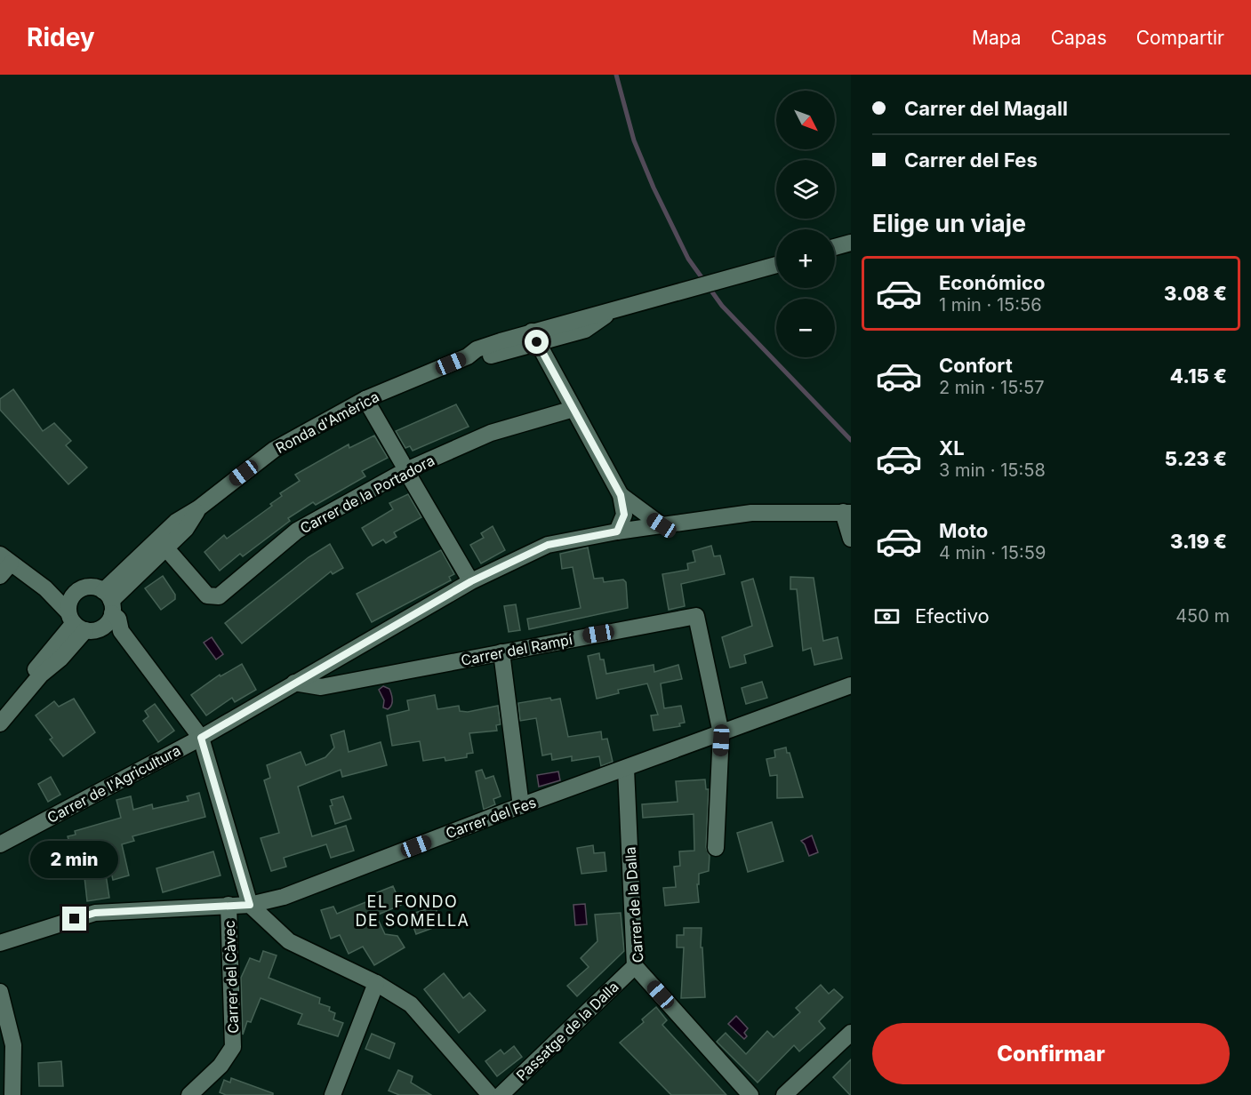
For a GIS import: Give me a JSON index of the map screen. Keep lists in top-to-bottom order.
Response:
{
  "streets": {
    "street": [
      "Ronda d'Amèrica",
      "Carrer de la Portadora",
      "Carrer del Rampí",
      "Carrer de l'Agricultura",
      "Carrer del Fes",
      "Carrer de la Dalla",
      "Carrer del Càvec",
      "Passatge de la Dalla"
    ]
  },
  "crossings": [
    ["Ronda d'Amèrica", "Carrer de la Portadora"],
    ["Carrer del Rampí", "Carrer de l'Agricultura"],
    ["Carrer del Rampí", "Carrer del Fes"],
    ["Carrer del Fes", "Carrer de la Dalla"],
    ["Carrer del Fes", "Carrer del Càvec"],
    ["Carrer de la Dalla", "Passatge de la Dalla"]
  ],
  "districts": ["EL FONDO DE SOMELLA"],
  "north": "bottom right",
  "page": {
    "header": "Ridey",
    "nav": ["Mapa", "Capas", "Compartir"],
    "banner": ["Carrer del Magall", "Carrer del Fes"],
    "map_buttons": ["+", "−"],
    "heading": "Elige un viaje",
    "list": [
      {
        "name": "Económico",
        "note": "1 min · 15:56",
        "value": "3.08 €"
      },
      {
        "name": "Confort",
        "note": "2 min · 15:57",
        "value": "4.15 €"
      },
      {
        "name": "XL",
        "note": "3 min · 15:58",
        "value": "5.23 €"
      },
      {
        "name": "Moto",
        "note": "4 min · 15:59",
        "value": "3.19 €"
      }
    ],
    "pay": ["Efectivo", "450 m"],
    "bubble": "2 min",
    "buttons": "Confirmar"
  }
}
